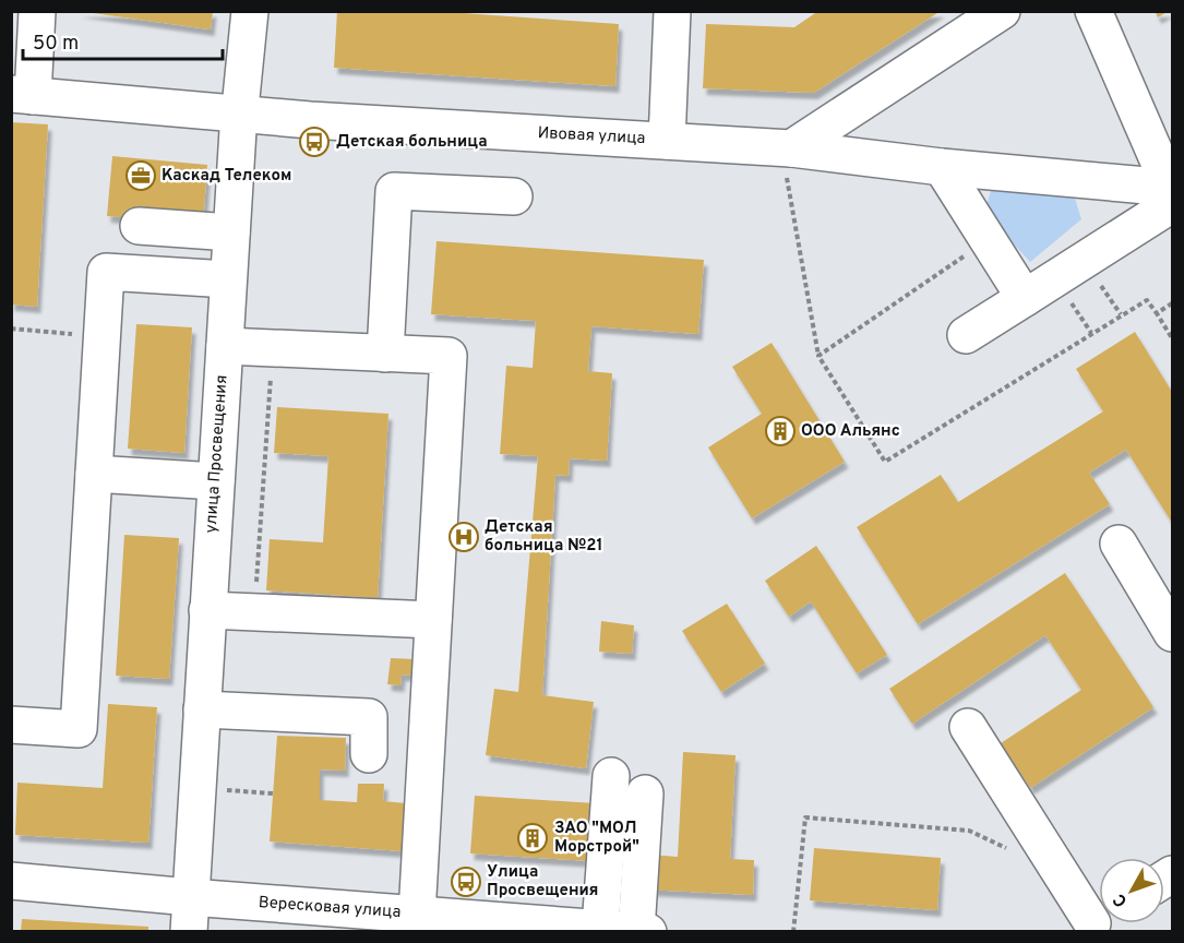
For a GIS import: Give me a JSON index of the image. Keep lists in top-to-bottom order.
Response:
{
  "streets": {
    "street": ["Ивовая улица", "улица Просвещения", "Вересковая улица"]
  },
  "crossings": [
    ["Ивовая улица", "улица Просвещения"],
    ["улица Просвещения", "Вересковая улица"]
  ],
  "places": {
    "bus stop": ["Детская больница", "Улица Просвещения"],
    "office": ["Каскад Телеком"],
    "building": ["ООО Альянс", "ЗАО \"МОЛ Морстрой\""],
    "hospital": ["Детская больница №21"]
  },
  "scale_bar": "50 m",
  "north": "bottom left"
}
